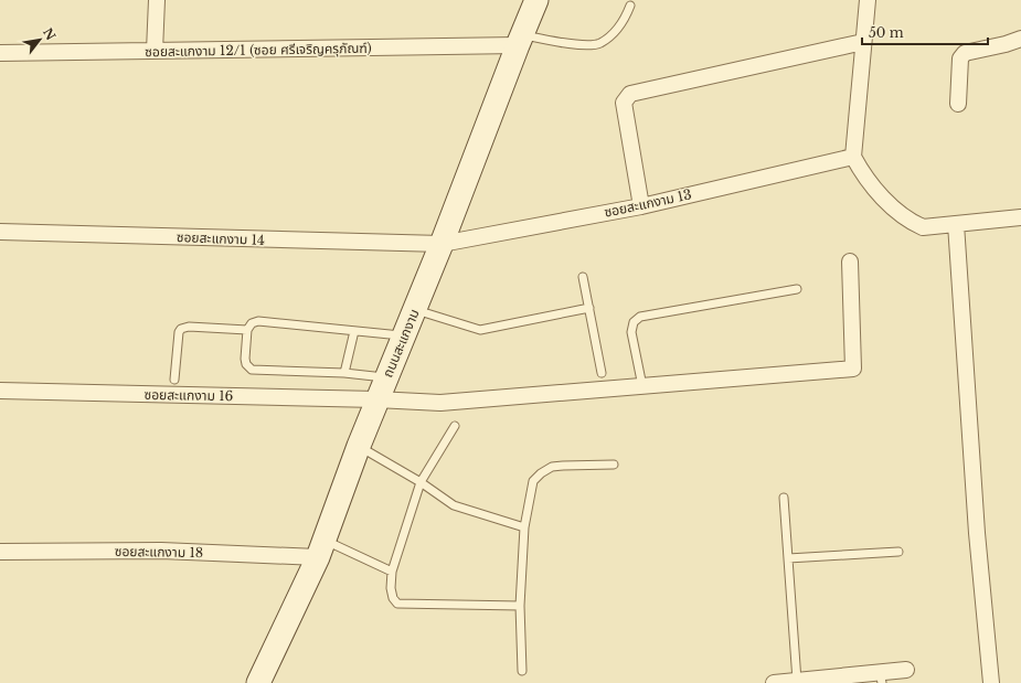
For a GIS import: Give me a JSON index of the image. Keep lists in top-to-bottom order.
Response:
{
  "streets": {
    "street": [
      "ซอยสะแกงาม 12/1 (ซอย ศรีเจริญครุภัณฑ์)",
      "ซอยสะแกงาม 13",
      "ซอยสะแกงาม 14",
      "ถนนสะแกงาม",
      "ซอยสะแกงาม 16",
      "ซอยสะแกงาม 18"
    ]
  },
  "crossings": [
    ["ซอยสะแกงาม 12/1 (ซอย ศรีเจริญครุภัณฑ์)", "ถนนสะแกงาม"],
    ["ซอยสะแกงาม 13", "ซอยสะแกงาม 14"],
    ["ซอยสะแกงาม 13", "ถนนสะแกงาม"],
    ["ซอยสะแกงาม 14", "ถนนสะแกงาม"],
    ["ถนนสะแกงาม", "ซอยสะแกงาม 16"],
    ["ถนนสะแกงาม", "ซอยสะแกงาม 18"]
  ],
  "scale_bar": "50 m",
  "north": "top right"
}
